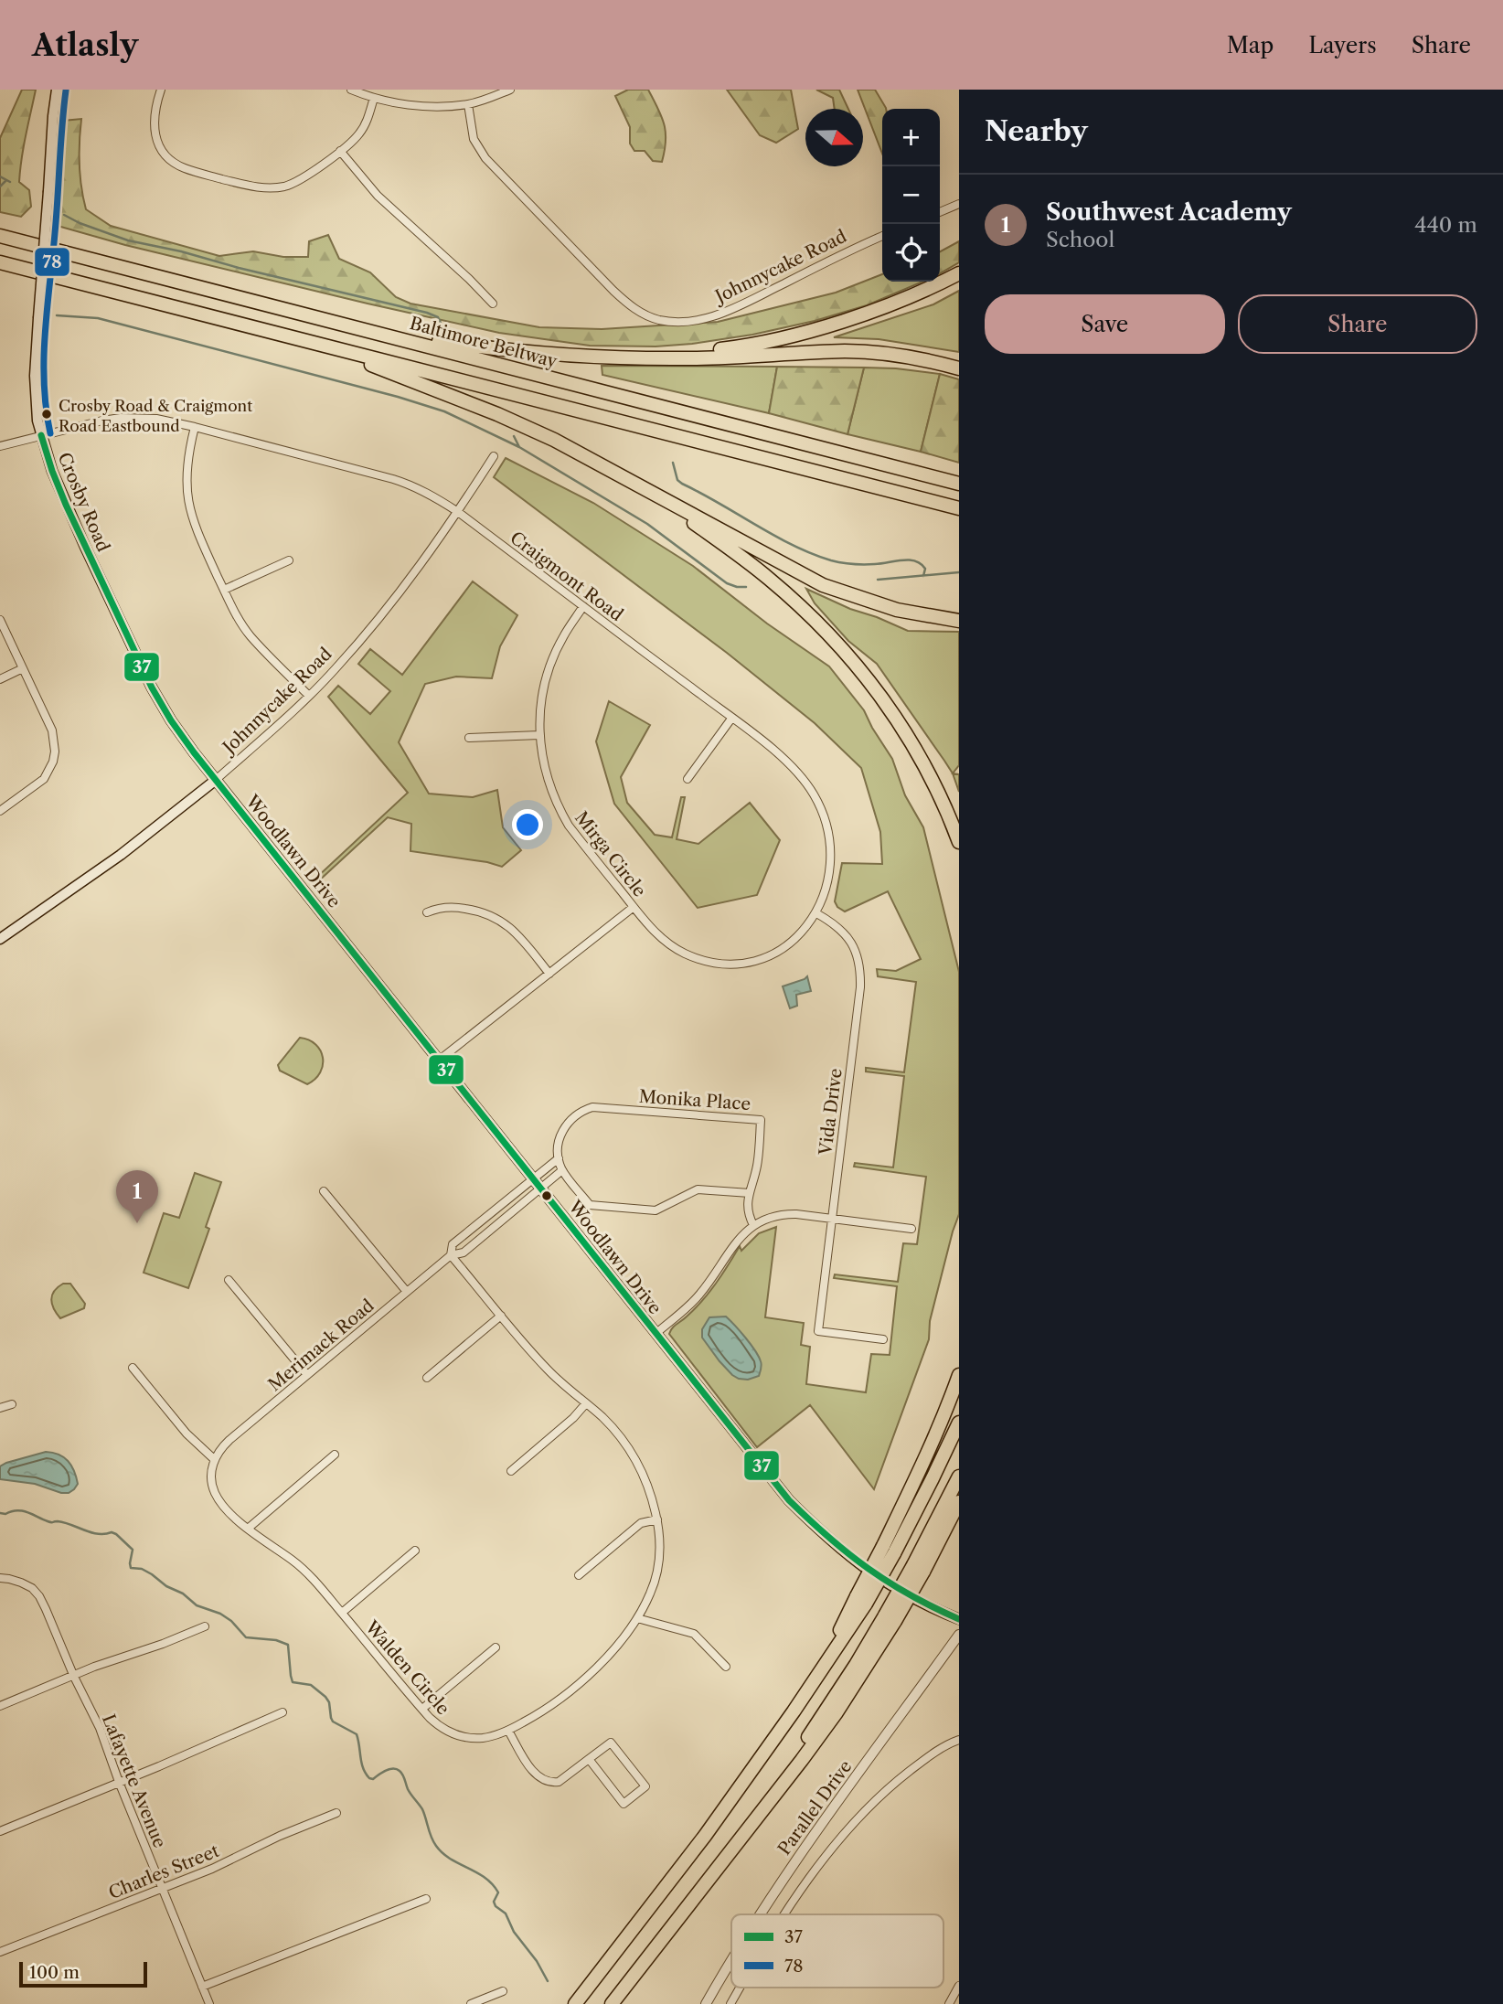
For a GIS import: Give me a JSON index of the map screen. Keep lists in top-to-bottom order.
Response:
{
  "streets": {
    "highway": ["Baltimore Beltway"],
    "main road": ["Johnnycake Road", "Crosby Road", "Woodlawn Drive"],
    "street": [
      "Craigmont Road",
      "Mirga Circle",
      "Monika Place",
      "Vida Drive",
      "Merimack Road",
      "Walden Circle",
      "Lafayette Avenue",
      "Parallel Drive",
      "Charles Street"
    ]
  },
  "crossings": [
    ["Johnnycake Road", "Crosby Road"],
    ["Johnnycake Road", "Craigmont Road"],
    ["Johnnycake Road", "Woodlawn Drive"],
    ["Crosby Road", "Craigmont Road"],
    ["Crosby Road", "Woodlawn Drive"],
    ["Craigmont Road", "Mirga Circle"],
    ["Craigmont Road", "Vida Drive"],
    ["Woodlawn Drive", "Merimack Road"],
    ["Monika Place", "Merimack Road"],
    ["Merimack Road", "Walden Circle"],
    ["Lafayette Avenue", "Charles Street"]
  ],
  "places": ["Crosby Road & Craigmont Road Eastbound"],
  "lines": ["transit line 78", "transit line 37"],
  "legend": ["37", "78"],
  "scale_bar": "100 m",
  "north": "right",
  "page": {
    "header": "Atlasly",
    "nav": ["Map", "Layers", "Share"],
    "heading": "Nearby",
    "map_buttons": ["+", "−"],
    "list": [
      {
        "mark": "1",
        "name": "Southwest Academy",
        "note": "School",
        "value": "440 m"
      }
    ],
    "buttons": ["Save", "Share"],
    "pins": "1",
    "scale": "100 m"
  }
}
